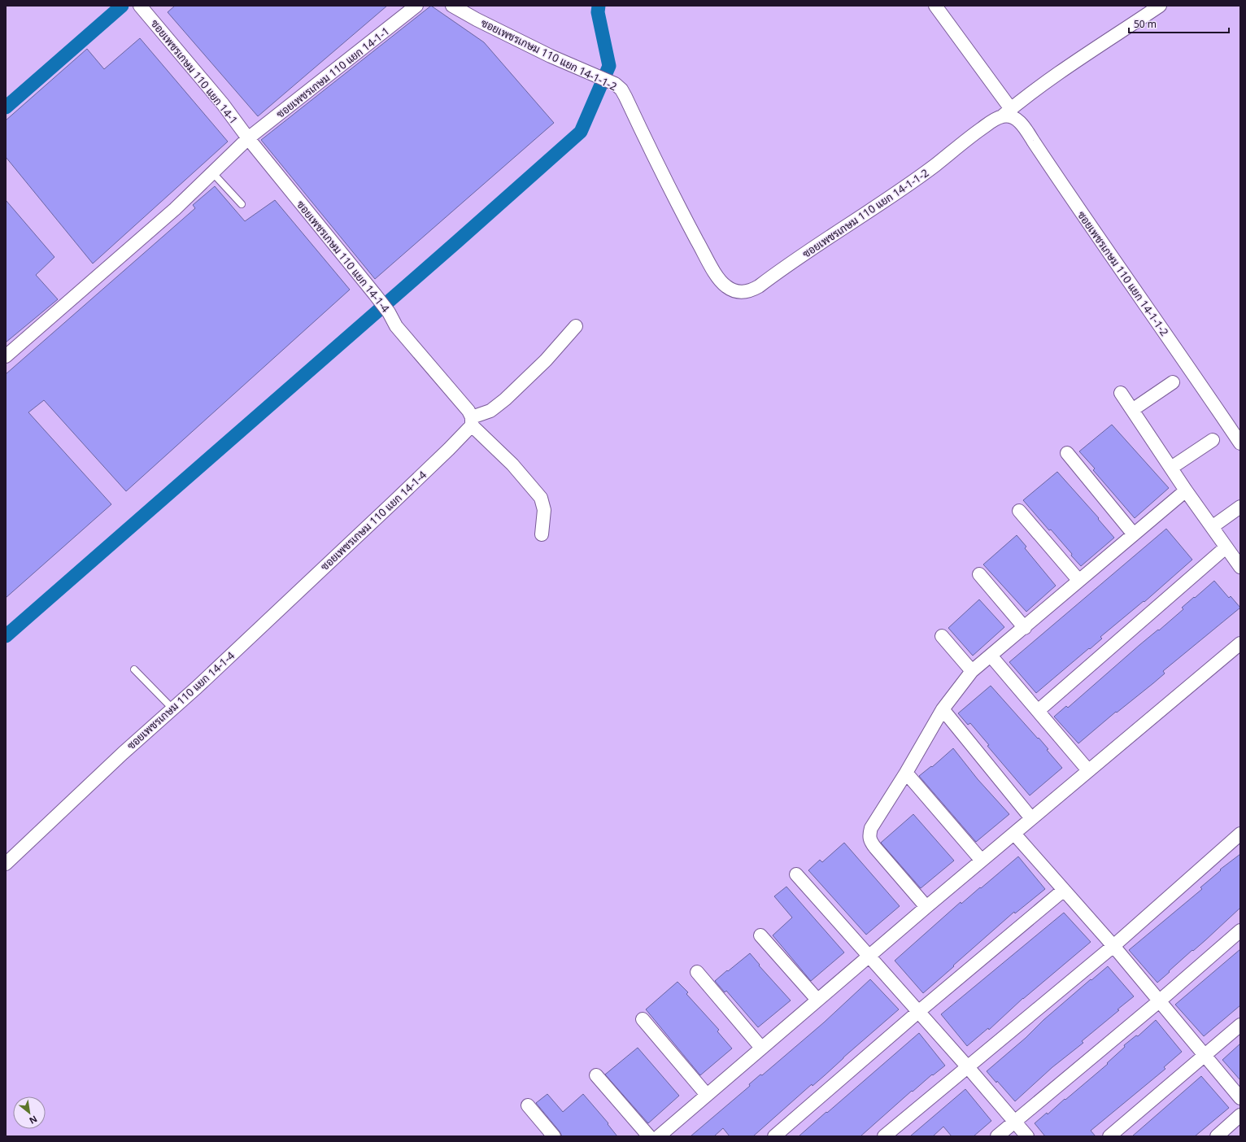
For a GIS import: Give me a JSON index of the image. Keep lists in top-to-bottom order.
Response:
{
  "streets": {
    "street": [
      "ซอยเพชรเกษม 110 แยก 14-1-1-2",
      "ซอยเพชรเกษม 110 แยก 14-1",
      "ซอยเพชรเกษม 110 แยก 14-1-1",
      "ซอยเพชรเกษม 110 แยก 14-1-4"
    ]
  },
  "crossings": [
    ["ซอยเพชรเกษม 110 แยก 14-1", "ซอยเพชรเกษม 110 แยก 14-1-1"],
    ["ซอยเพชรเกษม 110 แยก 14-1", "ซอยเพชรเกษม 110 แยก 14-1-4"],
    ["ซอยเพชรเกษม 110 แยก 14-1-1", "ซอยเพชรเกษม 110 แยก 14-1-4"]
  ],
  "scale_bar": "50 m",
  "north": "bottom right"
}
